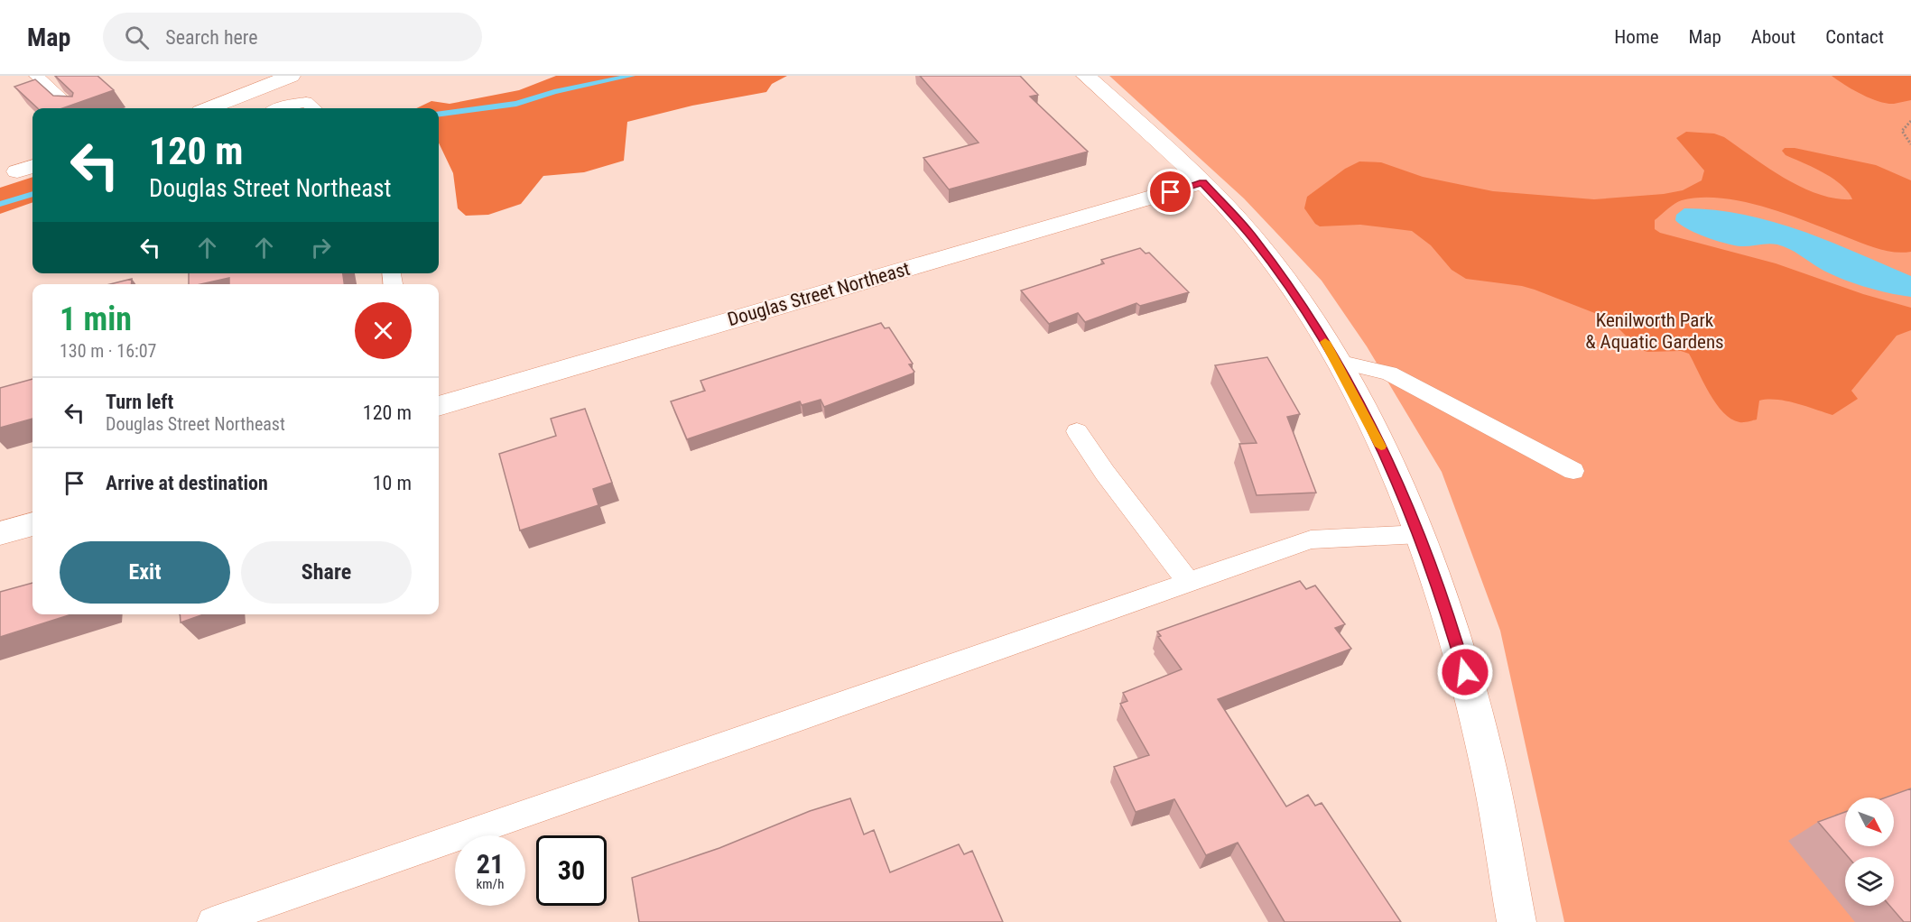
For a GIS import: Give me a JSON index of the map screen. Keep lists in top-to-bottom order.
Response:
{
  "streets": {
    "street": ["Douglas Street Northeast"]
  },
  "parks": ["Kenilworth Park & Aquatic Gardens"],
  "north": "bottom right",
  "page": {
    "header": "Map",
    "search": "Search here",
    "nav": [
      "Home",
      "Map",
      "About",
      "Contact"
    ],
    "turn": ["120 m", "Douglas Street Northeast"],
    "heading": ["1 min", "130 m · 16:07"],
    "list": [
      {
        "name": "Turn left",
        "note": "Douglas Street Northeast",
        "value": "120 m"
      },
      {
        "name": "Arrive at destination",
        "value": "10 m"
      }
    ],
    "buttons": ["Exit", "Share"],
    "speed": "21 km/h",
    "limit": "30"
  }
}
